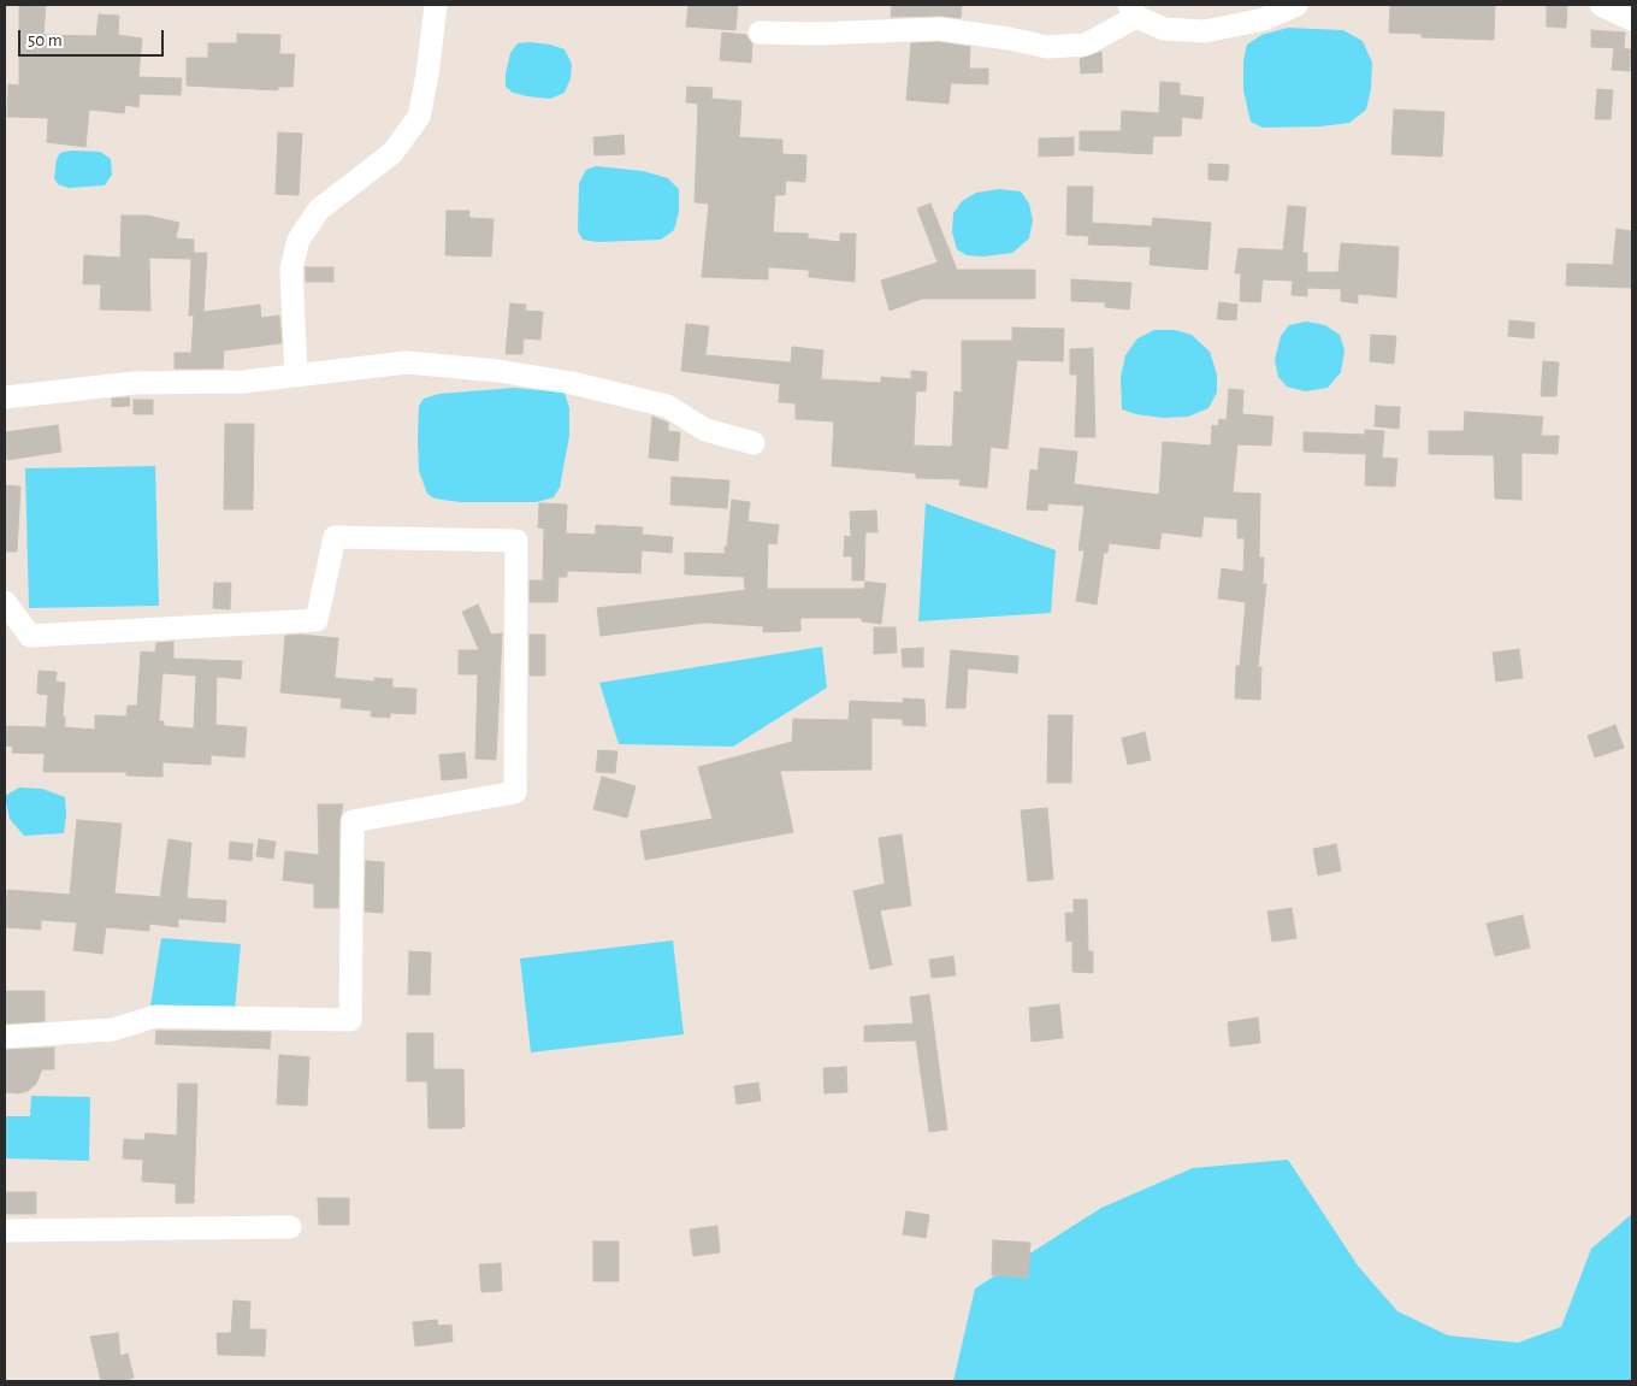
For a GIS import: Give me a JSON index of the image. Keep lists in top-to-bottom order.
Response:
{
  "scale_bar": "50 m"
}
